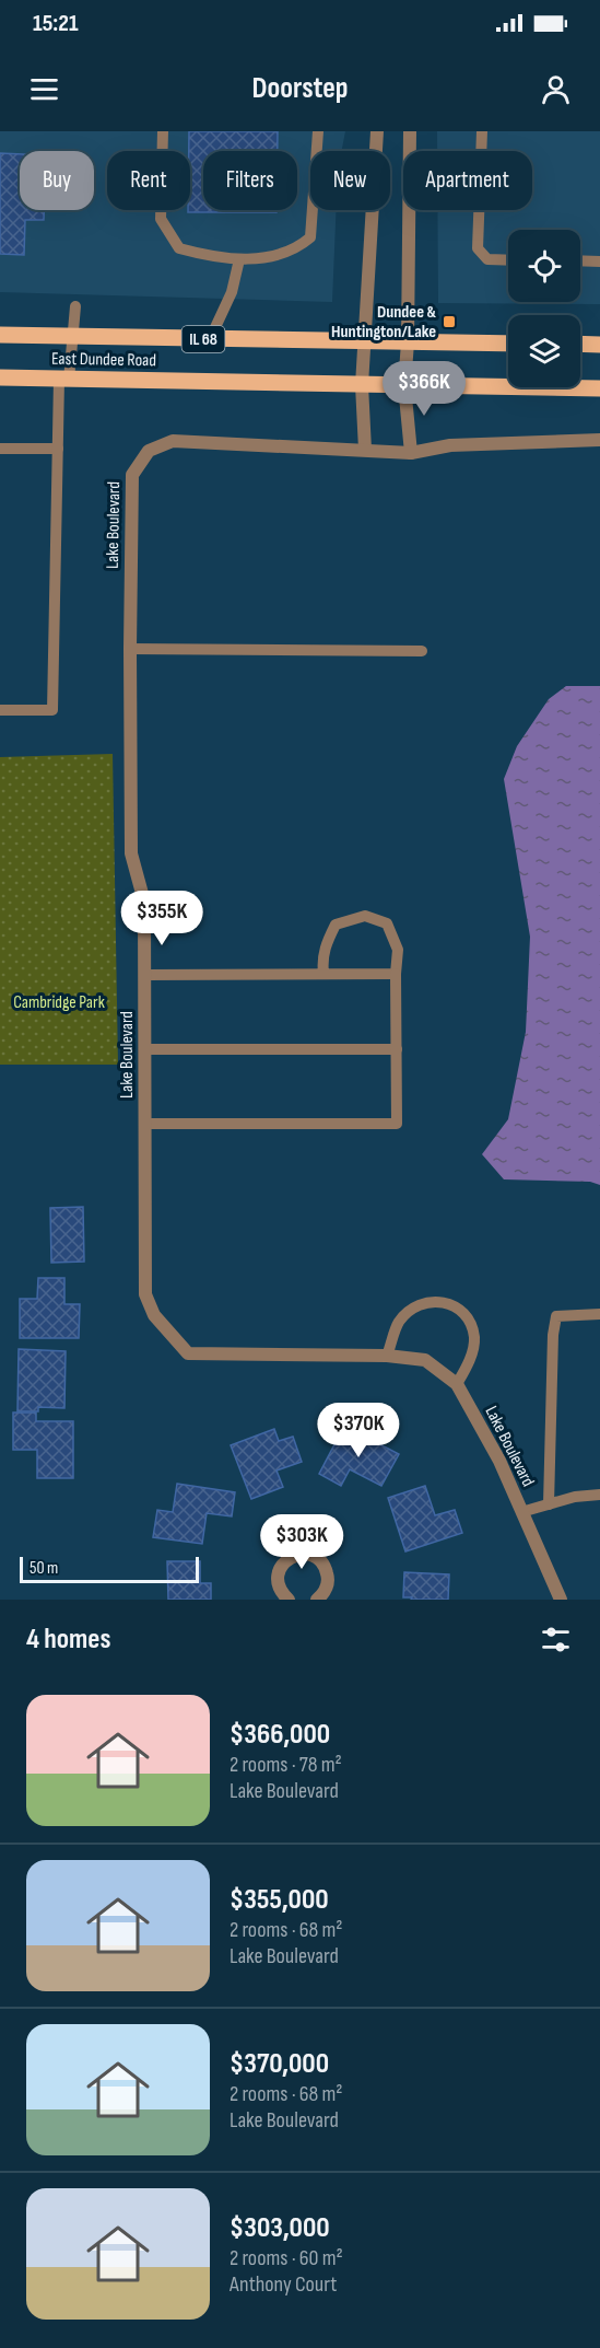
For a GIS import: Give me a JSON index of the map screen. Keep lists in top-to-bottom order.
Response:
{
  "streets": {
    "main road": ["IL 68", "East Dundee Road"],
    "street": ["Lake Boulevard"]
  },
  "parks": ["Cambridge Park"],
  "places": {
    "transit": ["Dundee & Huntington/Lake"]
  },
  "scale_bar": "50 m",
  "page": {
    "status": "15:21",
    "header": "Doorstep",
    "chip": [
      "Buy",
      "Rent",
      "Filters",
      "New",
      "Apartment"
    ],
    "price": [
      "$366K",
      "$355K",
      "$370K",
      "$303K"
    ],
    "scale": "50 m",
    "heading": "4 homes",
    "list": [
      {
        "name": "$366,000",
        "note": "2 rooms · 78 m² · Lake Boulevard"
      },
      {
        "name": "$355,000",
        "note": "2 rooms · 68 m² · Lake Boulevard"
      },
      {
        "name": "$370,000",
        "note": "2 rooms · 68 m² · Lake Boulevard"
      },
      {
        "name": "$303,000",
        "note": "2 rooms · 60 m² · Anthony Court"
      }
    ]
  }
}
